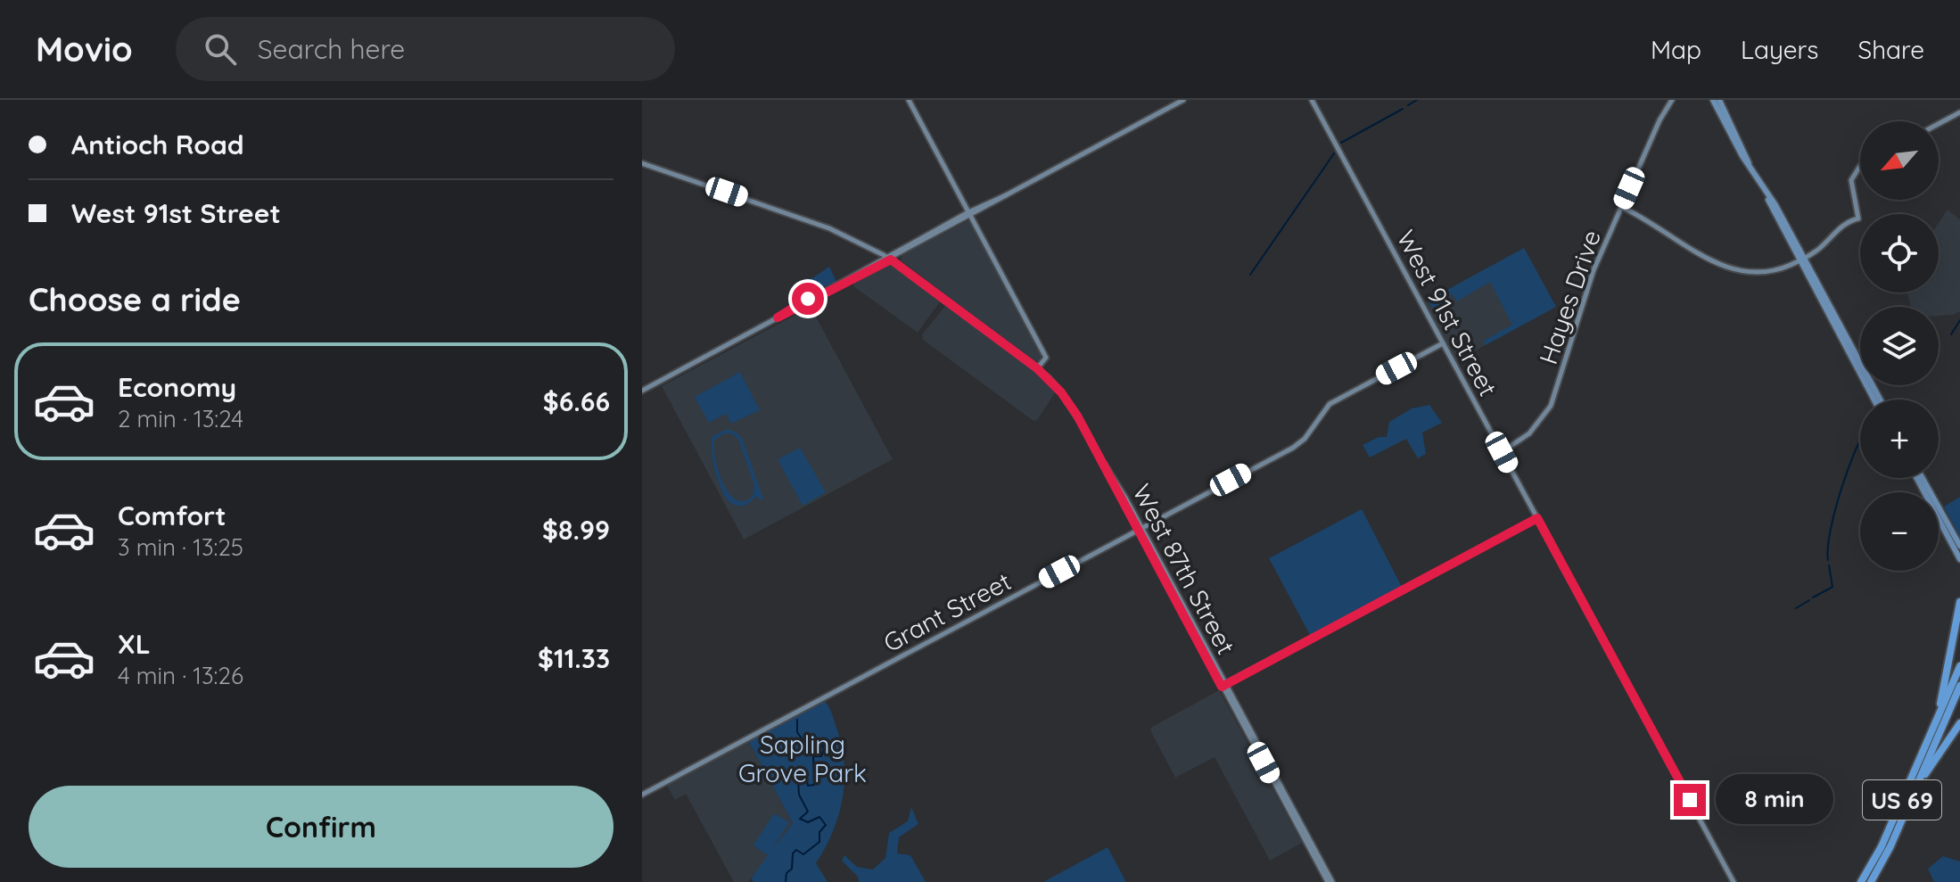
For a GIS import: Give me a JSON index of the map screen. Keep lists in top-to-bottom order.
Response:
{
  "streets": {
    "highway": ["US 69"],
    "street": [
      "Hayes Drive",
      "West 91st Street",
      "West 87th Street",
      "Grant Street"
    ]
  },
  "crossings": [
    ["Hayes Drive", "West 91st Street"],
    ["West 91st Street", "Grant Street"],
    ["West 87th Street", "Grant Street"]
  ],
  "parks": ["Sapling Grove Park"],
  "north": "bottom left",
  "page": {
    "header": "Movio",
    "search": "Search here",
    "nav": ["Map", "Layers", "Share"],
    "banner": ["Antioch Road", "West 91st Street"],
    "map_buttons": ["+", "−"],
    "heading": "Choose a ride",
    "list": [
      {
        "name": "Economy",
        "note": "2 min · 13:24",
        "value": "$6.66"
      },
      {
        "name": "Comfort",
        "note": "3 min · 13:25",
        "value": "$8.99"
      },
      {
        "name": "XL",
        "note": "4 min · 13:26",
        "value": "$11.33"
      }
    ],
    "buttons": "Confirm",
    "bubble": "8 min"
  }
}
